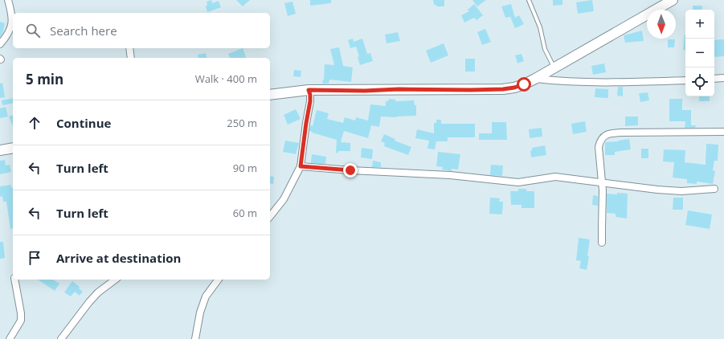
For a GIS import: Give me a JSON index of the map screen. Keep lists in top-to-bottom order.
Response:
{
  "north": "bottom",
  "page": {
    "map_buttons": ["+", "−"],
    "search": "Search here",
    "heading": ["5 min", "Walk · 400 m"],
    "list": [
      ["Continue", "250 m"],
      ["Turn left", "90 m"],
      ["Turn left", "60 m"],
      "Arrive at destination"
    ]
  }
}
